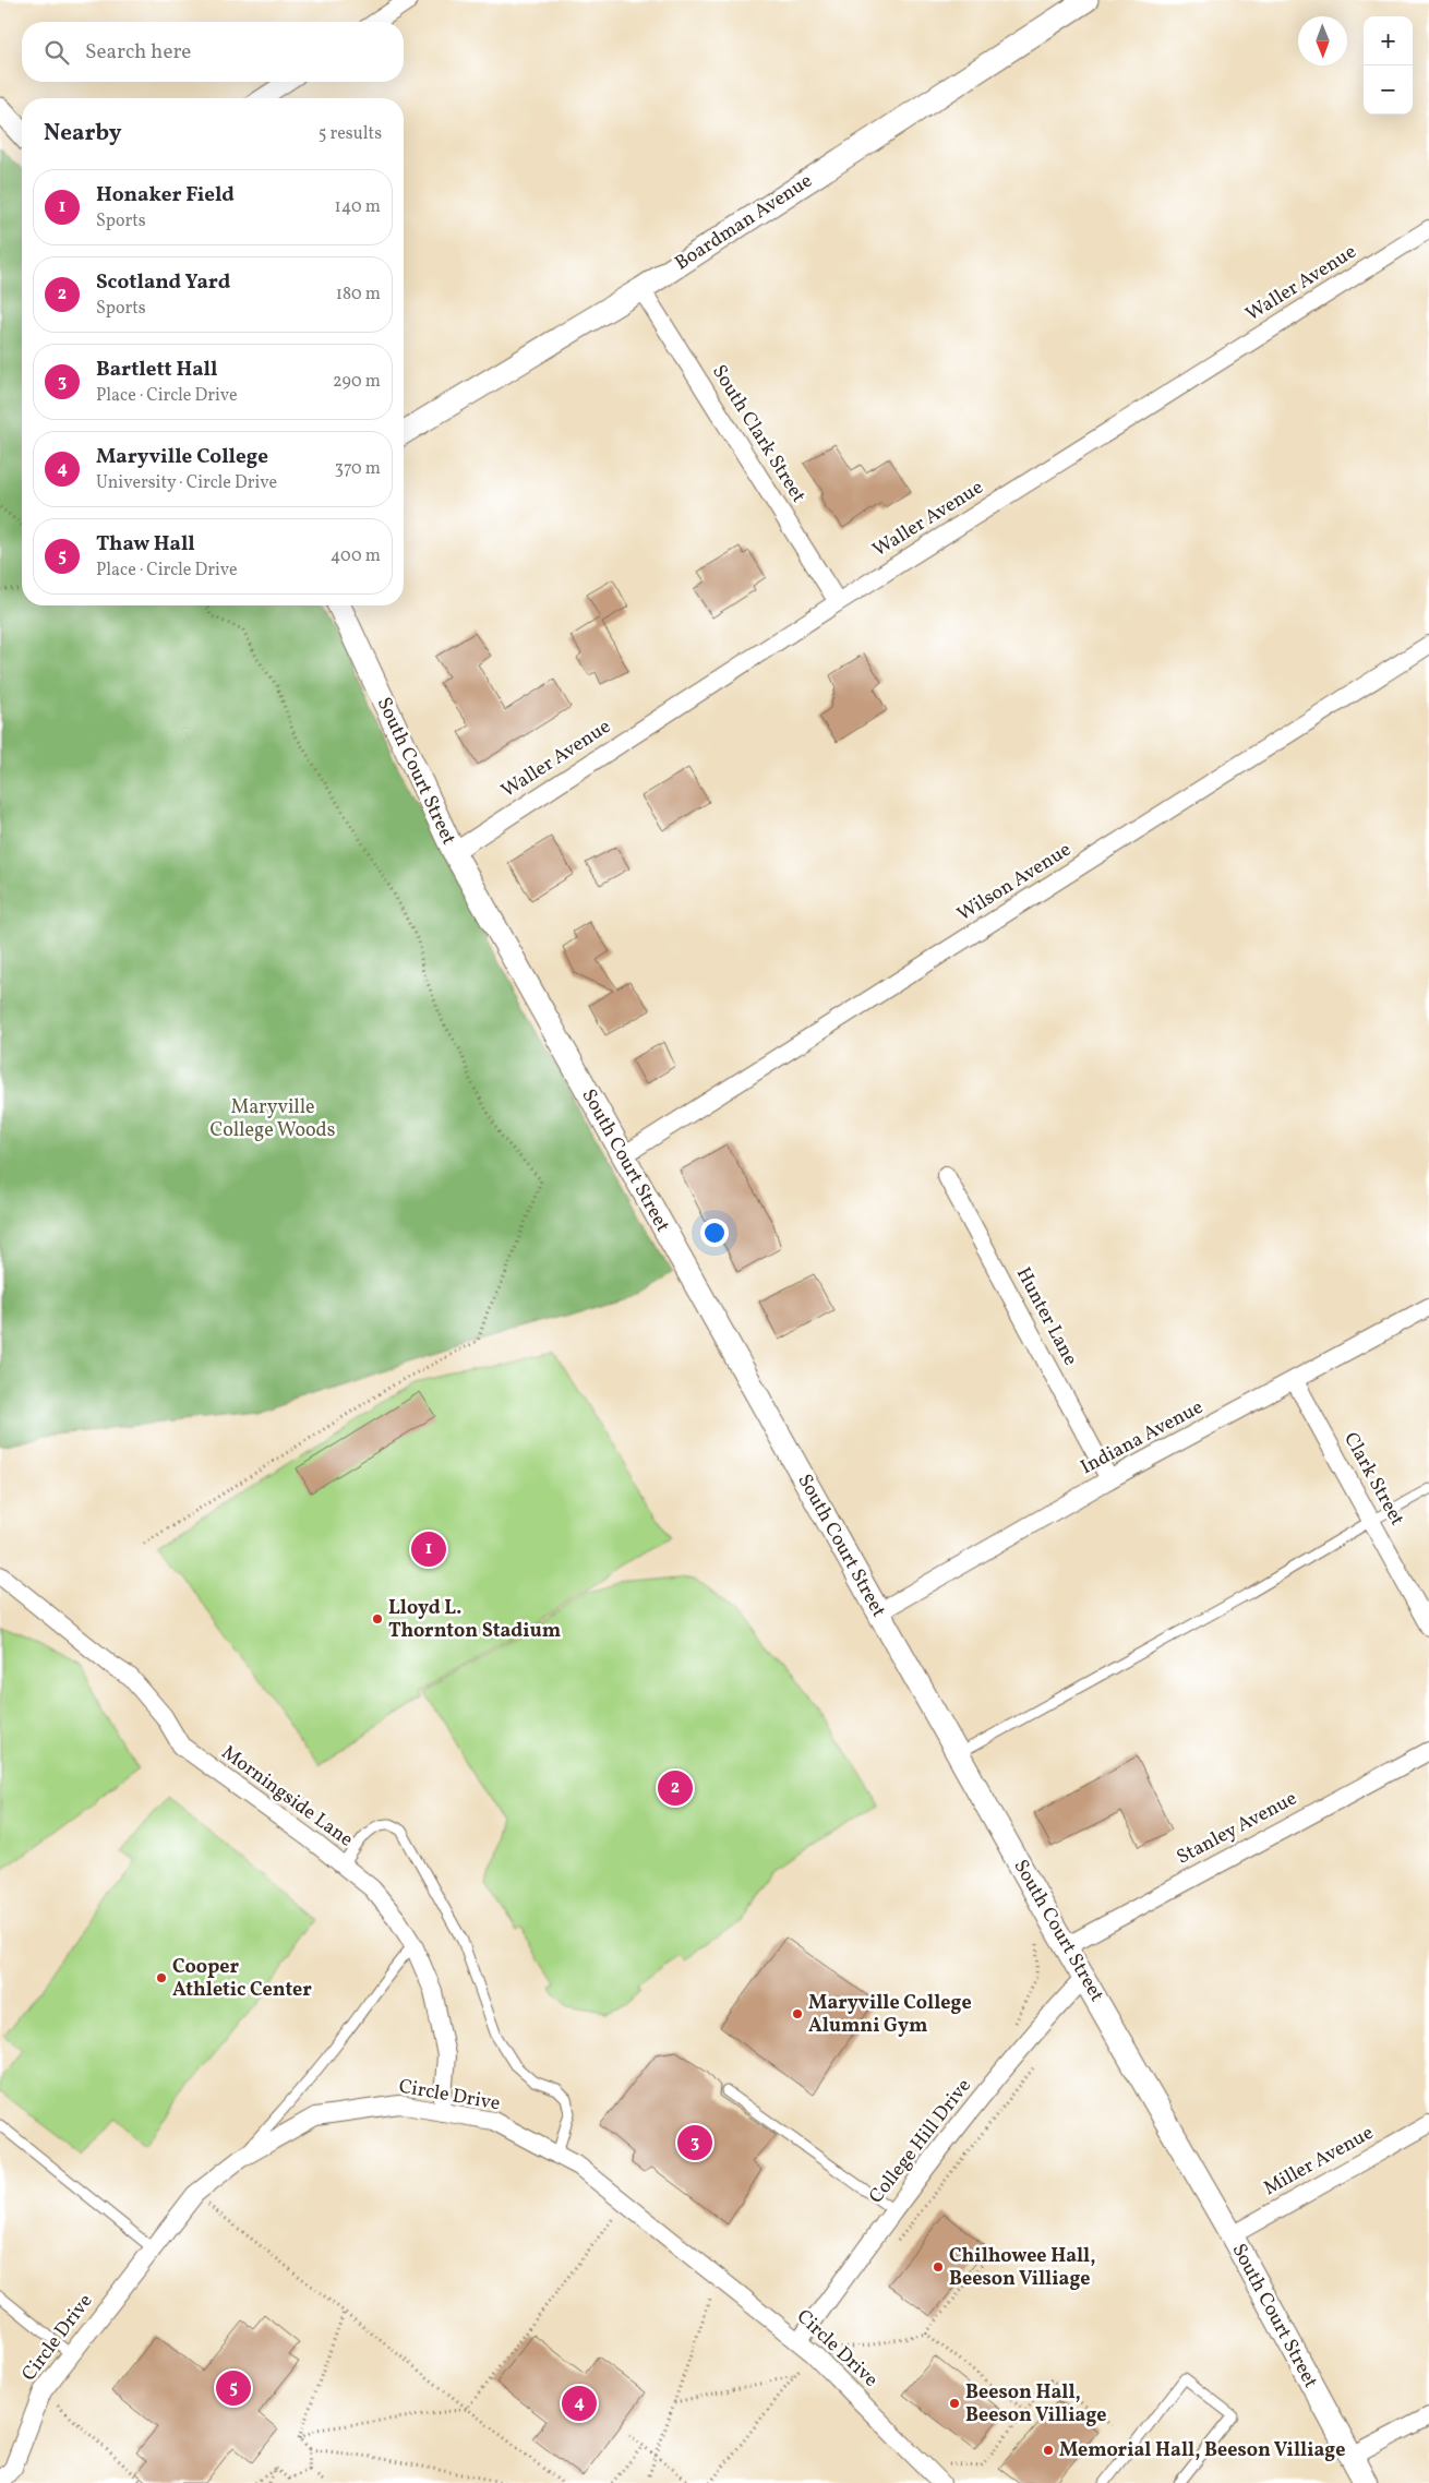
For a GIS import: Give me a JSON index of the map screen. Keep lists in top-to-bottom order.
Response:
{
  "streets": {
    "street": [
      "Boardman Avenue",
      "Waller Avenue",
      "South Clark Street",
      "South Court Street",
      "Wilson Avenue",
      "Hunter Lane",
      "Indiana Avenue",
      "Clark Street",
      "Morningside Lane",
      "Stanley Avenue",
      "Circle Drive",
      "College Hill Drive",
      "Miller Avenue"
    ]
  },
  "crossings": [
    ["Boardman Avenue", "South Clark Street"],
    ["Waller Avenue", "South Clark Street"],
    ["Waller Avenue", "South Court Street"],
    ["South Court Street", "Wilson Avenue"],
    ["South Court Street", "Indiana Avenue"],
    ["South Court Street", "Stanley Avenue"],
    ["South Court Street", "College Hill Drive"],
    ["South Court Street", "Miller Avenue"],
    ["Hunter Lane", "Indiana Avenue"],
    ["Indiana Avenue", "Clark Street"],
    ["Morningside Lane", "Circle Drive"],
    ["Circle Drive", "College Hill Drive"]
  ],
  "parks": ["Maryville College Woods"],
  "places": [
    "Lloyd L. Thornton Stadium",
    "Cooper Athletic Center",
    "Maryville College Alumni Gym",
    "Chilhowee Hall, Beeson Villiage",
    "Beeson Hall, Beeson Villiage",
    "Memorial Hall, Beeson Villiage"
  ],
  "north": "bottom",
  "page": {
    "map_buttons": ["+", "−"],
    "search": "Search here",
    "heading": ["Nearby", "5 results"],
    "list": [
      {
        "mark": "1",
        "name": "Honaker Field",
        "note": "Sports",
        "value": "140 m"
      },
      {
        "mark": "2",
        "name": "Scotland Yard",
        "note": "Sports",
        "value": "180 m"
      },
      {
        "mark": "3",
        "name": "Bartlett Hall",
        "note": "Place · Circle Drive",
        "value": "290 m"
      },
      {
        "mark": "4",
        "name": "Maryville College",
        "note": "University · Circle Drive",
        "value": "370 m"
      },
      {
        "mark": "5",
        "name": "Thaw Hall",
        "note": "Place · Circle Drive",
        "value": "400 m"
      }
    ],
    "pins": [
      "1",
      "2",
      "3",
      "5",
      "4"
    ]
  }
}
